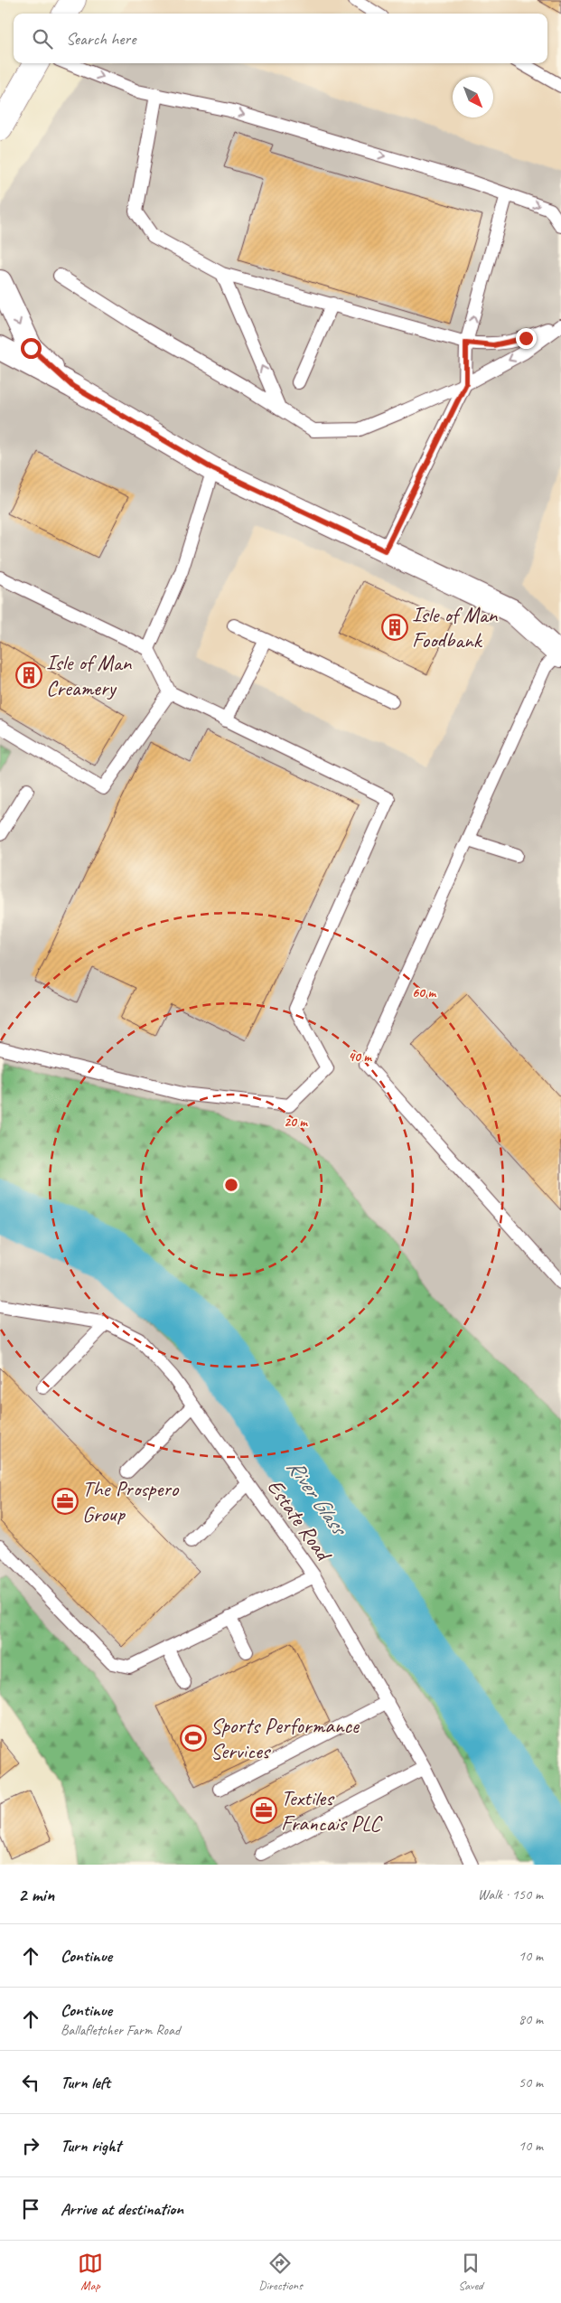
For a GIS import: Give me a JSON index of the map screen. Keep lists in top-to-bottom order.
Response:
{
  "streets": {
    "lane": ["Estate Road"]
  },
  "water": ["River Glass"],
  "places": {
    "building": ["Isle of Man Foodbank", "Isle of Man Creamery"],
    "office": ["The Prospero Group", "Textiles Francais PLC"],
    "sports": ["Sports Performance Services"]
  },
  "north": "bottom right",
  "page": {
    "search": "Search here",
    "heading": ["2 min", "Walk · 150 m"],
    "list": [
      ["Continue", "10 m"],
      ["Continue", "Ballafletcher Farm Road", "80 m"],
      ["Turn left", "50 m"],
      ["Turn right", "10 m"],
      "Arrive at destination"
    ],
    "nav": ["Map", "Directions", "Saved"]
  },
  "rings": ["60 m", "40 m", "20 m"]
}
